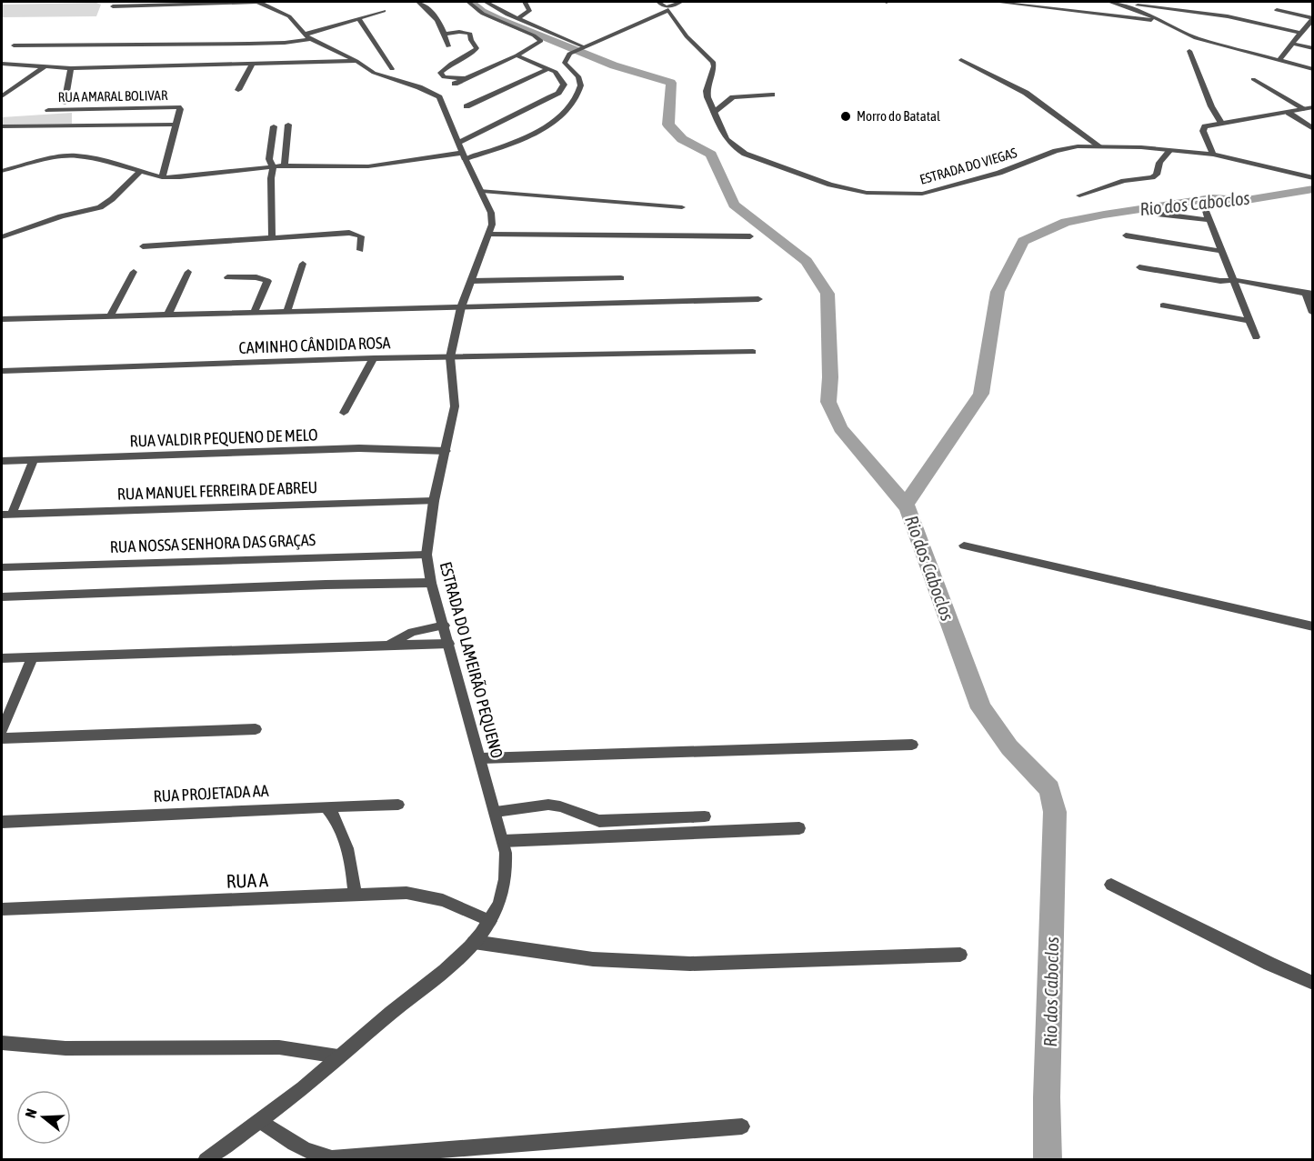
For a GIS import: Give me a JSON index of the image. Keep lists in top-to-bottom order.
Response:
{
  "streets": {
    "street": [
      "RUA AMARAL BOLIVAR",
      "ESTRADA DO VIEGAS",
      "CAMINHO CÂNDIDA ROSA",
      "RUA VALDIR PEQUENO DE MELO",
      "RUA MANUEL FERREIRA DE ABREU",
      "RUA NOSSA SENHORA DAS GRAÇAS",
      "ESTRADA DO LAMEIRÃO PEQUENO",
      "RUA PROJETADA AA",
      "RUA A"
    ]
  },
  "crossings": [
    ["CAMINHO CÂNDIDA ROSA", "ESTRADA DO LAMEIRÃO PEQUENO"],
    ["RUA VALDIR PEQUENO DE MELO", "ESTRADA DO LAMEIRÃO PEQUENO"],
    ["RUA MANUEL FERREIRA DE ABREU", "ESTRADA DO LAMEIRÃO PEQUENO"],
    ["RUA NOSSA SENHORA DAS GRAÇAS", "ESTRADA DO LAMEIRÃO PEQUENO"],
    ["ESTRADA DO LAMEIRÃO PEQUENO", "RUA A"]
  ],
  "water": ["Rio dos Caboclos"],
  "places": ["Morro do Batatal"],
  "north": "left"
}
